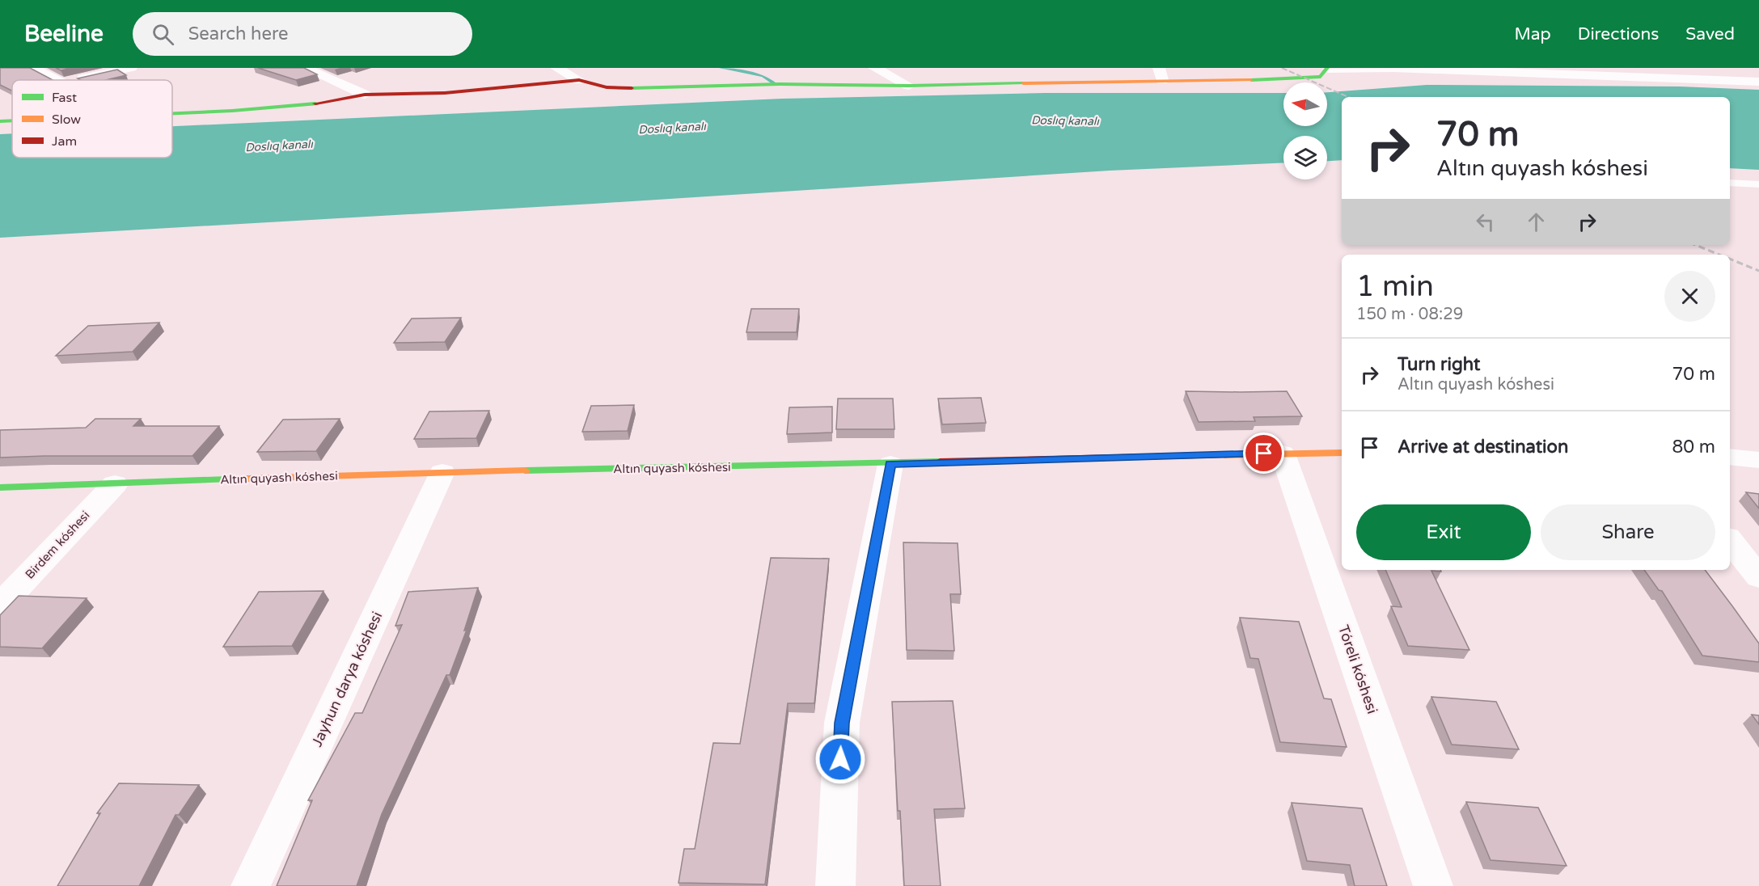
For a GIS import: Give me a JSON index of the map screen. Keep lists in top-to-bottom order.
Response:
{
  "streets": {
    "street": [
      "Altın quyash kóshesi",
      "Birdem kóshesi",
      "Tóreli kóshesi",
      "Jayhun darya kóshesi"
    ]
  },
  "crossings": [
    ["Altın quyash kóshesi", "Birdem kóshesi"],
    ["Altın quyash kóshesi", "Tóreli kóshesi"],
    ["Altın quyash kóshesi", "Jayhun darya kóshesi"]
  ],
  "water": ["Doslıq kanalı"],
  "legend": ["Fast", "Slow", "Jam"],
  "north": "left",
  "page": {
    "header": "Beeline",
    "search": "Search here",
    "nav": ["Map", "Directions", "Saved"],
    "turn": ["70 m", "Altın quyash kóshesi"],
    "heading": ["1 min", "150 m · 08:29"],
    "list": [
      {
        "name": "Turn right",
        "note": "Altın quyash kóshesi",
        "value": "70 m"
      },
      {
        "name": "Arrive at destination",
        "value": "80 m"
      }
    ],
    "buttons": ["Exit", "Share"]
  }
}
